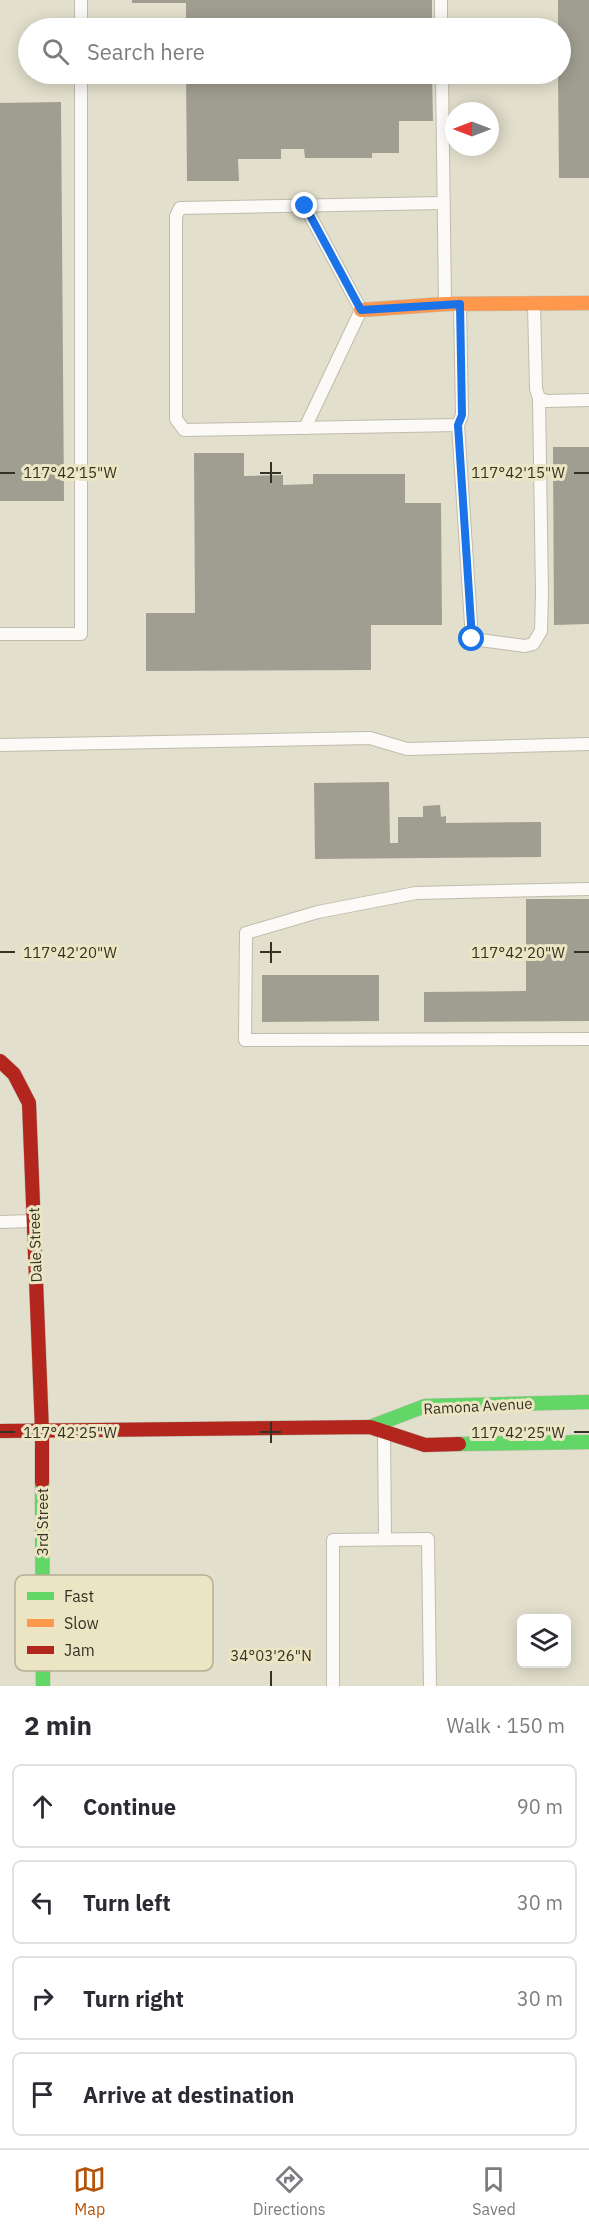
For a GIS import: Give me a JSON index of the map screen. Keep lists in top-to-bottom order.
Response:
{
  "streets": {
    "street": ["Dale Street", "Ramona Avenue", "3rd Street"]
  },
  "crossings": [
    ["Dale Street", "Ramona Avenue"],
    ["Dale Street", "3rd Street"],
    ["Ramona Avenue", "3rd Street"]
  ],
  "legend": ["Fast", "Slow", "Jam"],
  "north": "left",
  "page": {
    "search": "Search here",
    "heading": ["2 min", "Walk · 150 m"],
    "list": [
      ["Continue", "90 m"],
      ["Turn left", "30 m"],
      ["Turn right", "30 m"],
      "Arrive at destination"
    ],
    "nav": ["Map", "Directions", "Saved"]
  },
  "coordinates": [
    "117°42'15\"W",
    "117°42'20\"W",
    "117°42'25\"W",
    "34°03'26\"N"
  ]
}
